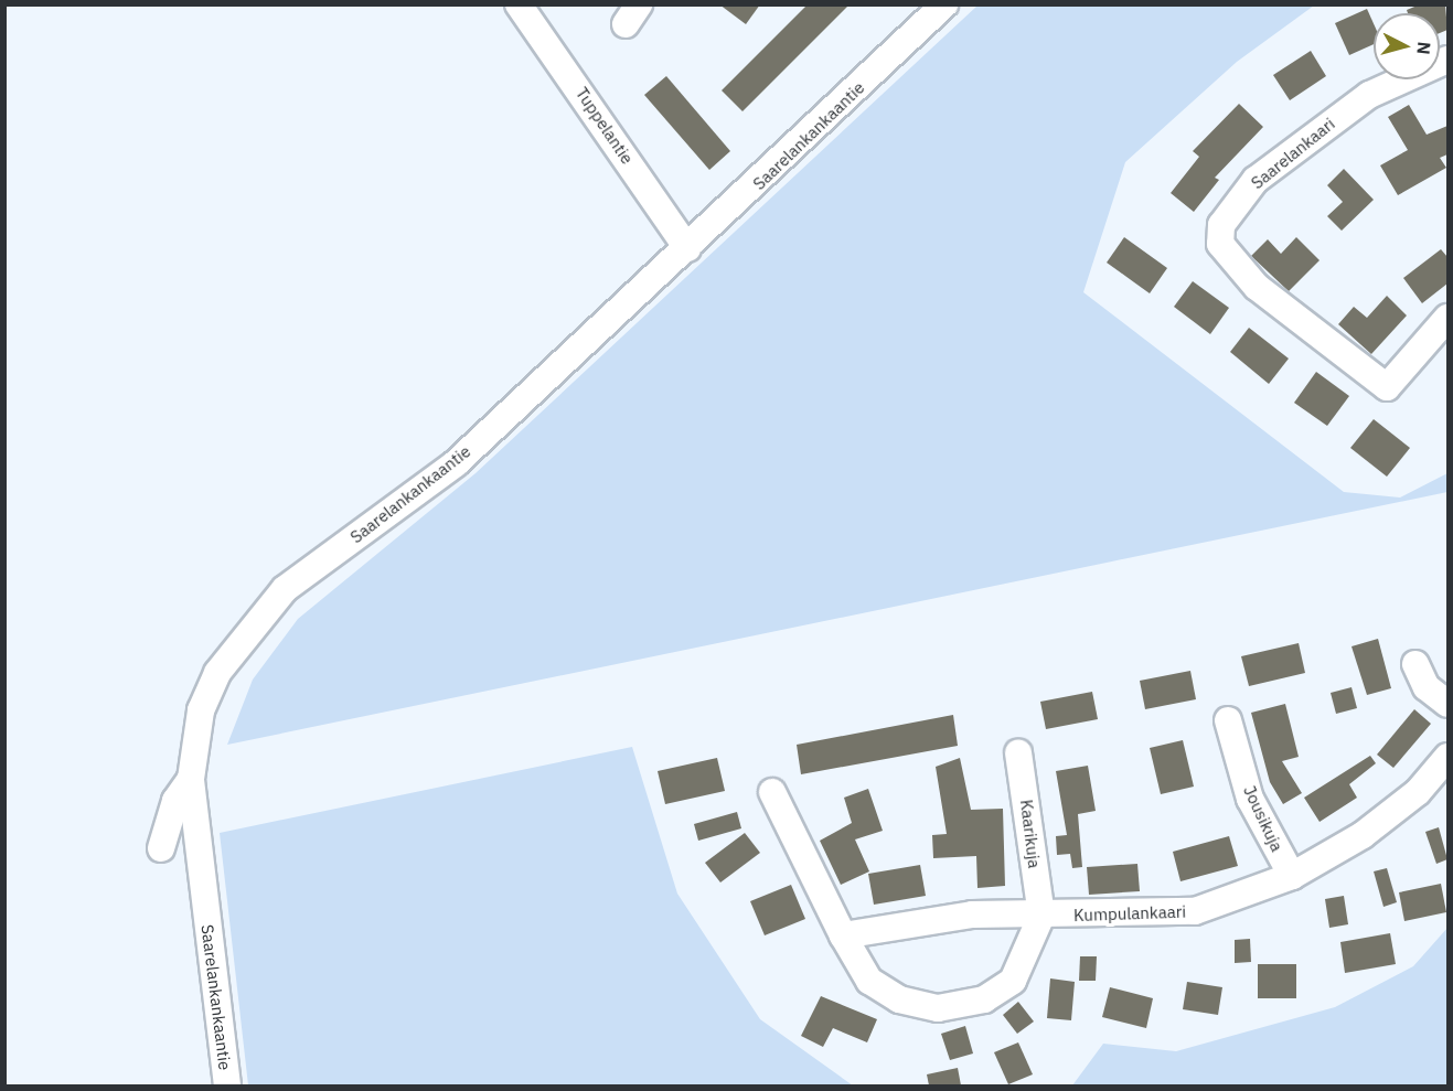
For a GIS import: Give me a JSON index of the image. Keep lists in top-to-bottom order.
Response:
{
  "streets": {
    "street": [
      "Tuppelantie",
      "Saarelankankaantie",
      "Saarelankaari",
      "Jousikuja",
      "Kaarikuja",
      "Kumpulankaari"
    ]
  },
  "crossings": [
    ["Tuppelantie", "Saarelankankaantie"],
    ["Jousikuja", "Kumpulankaari"],
    ["Kaarikuja", "Kumpulankaari"]
  ],
  "north": "right"
}
